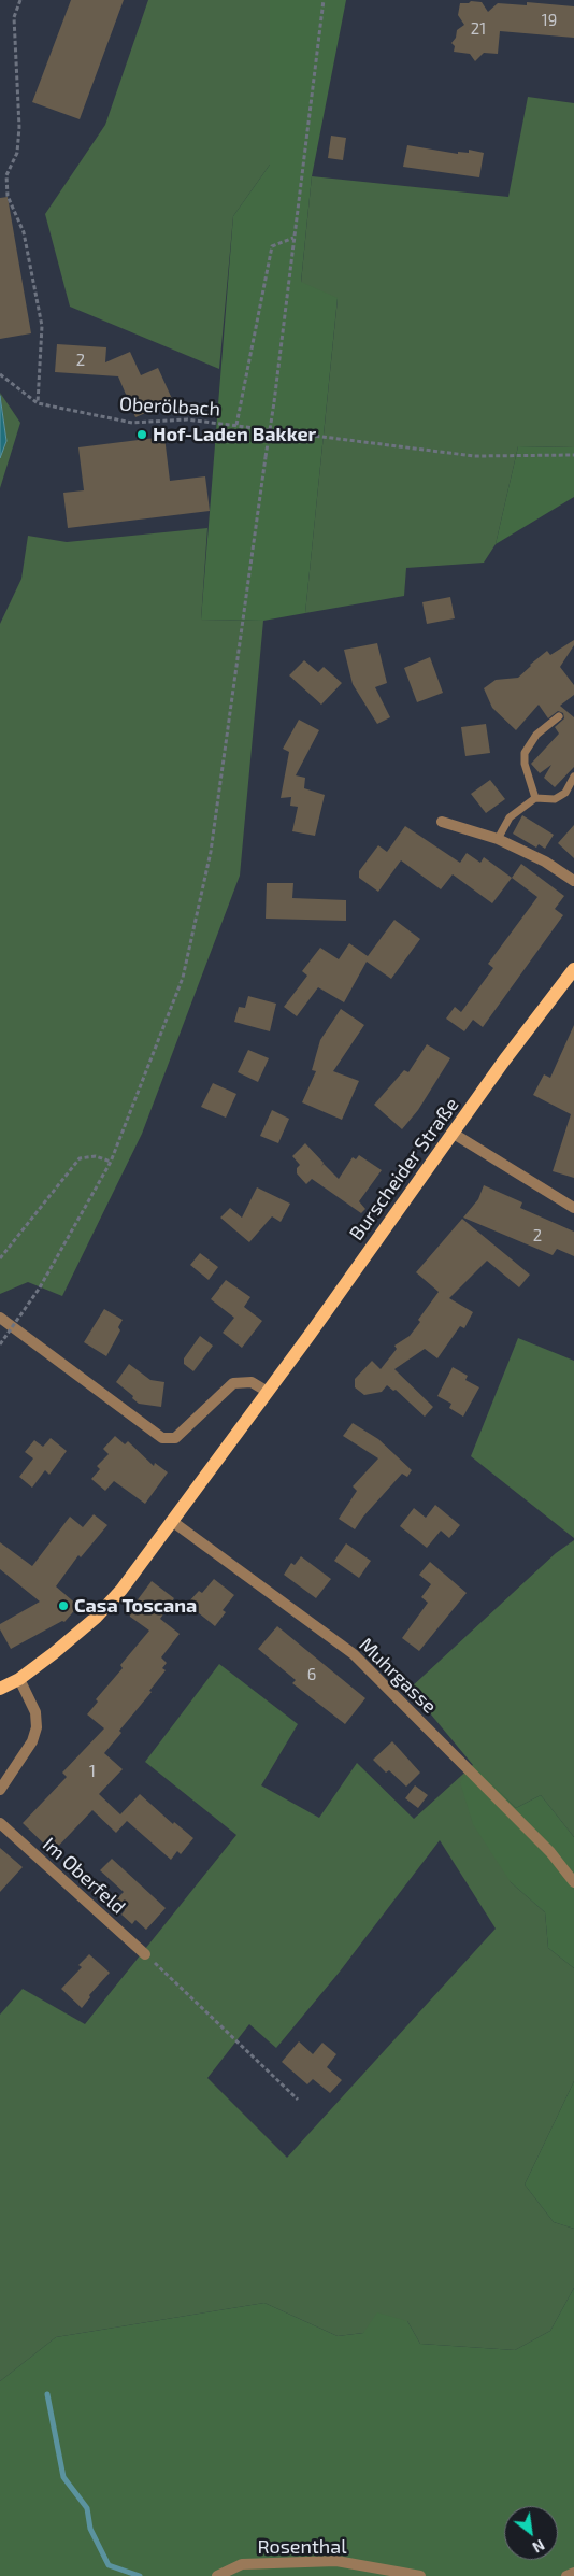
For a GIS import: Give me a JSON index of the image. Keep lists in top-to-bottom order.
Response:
{
  "streets": {
    "main road": ["Burscheider Straße"],
    "street": ["Muhrgasse", "Im Oberfeld", "Rosenthal"],
    "path": ["Oberölbach"]
  },
  "crossings": [
    ["Burscheider Straße", "Muhrgasse"]
  ],
  "places": ["Hof-Laden Bakker", "Casa Toscana"],
  "house_numbers": [
    "19",
    "21",
    "2",
    "2",
    "6",
    "1"
  ],
  "north": "bottom right"
}
